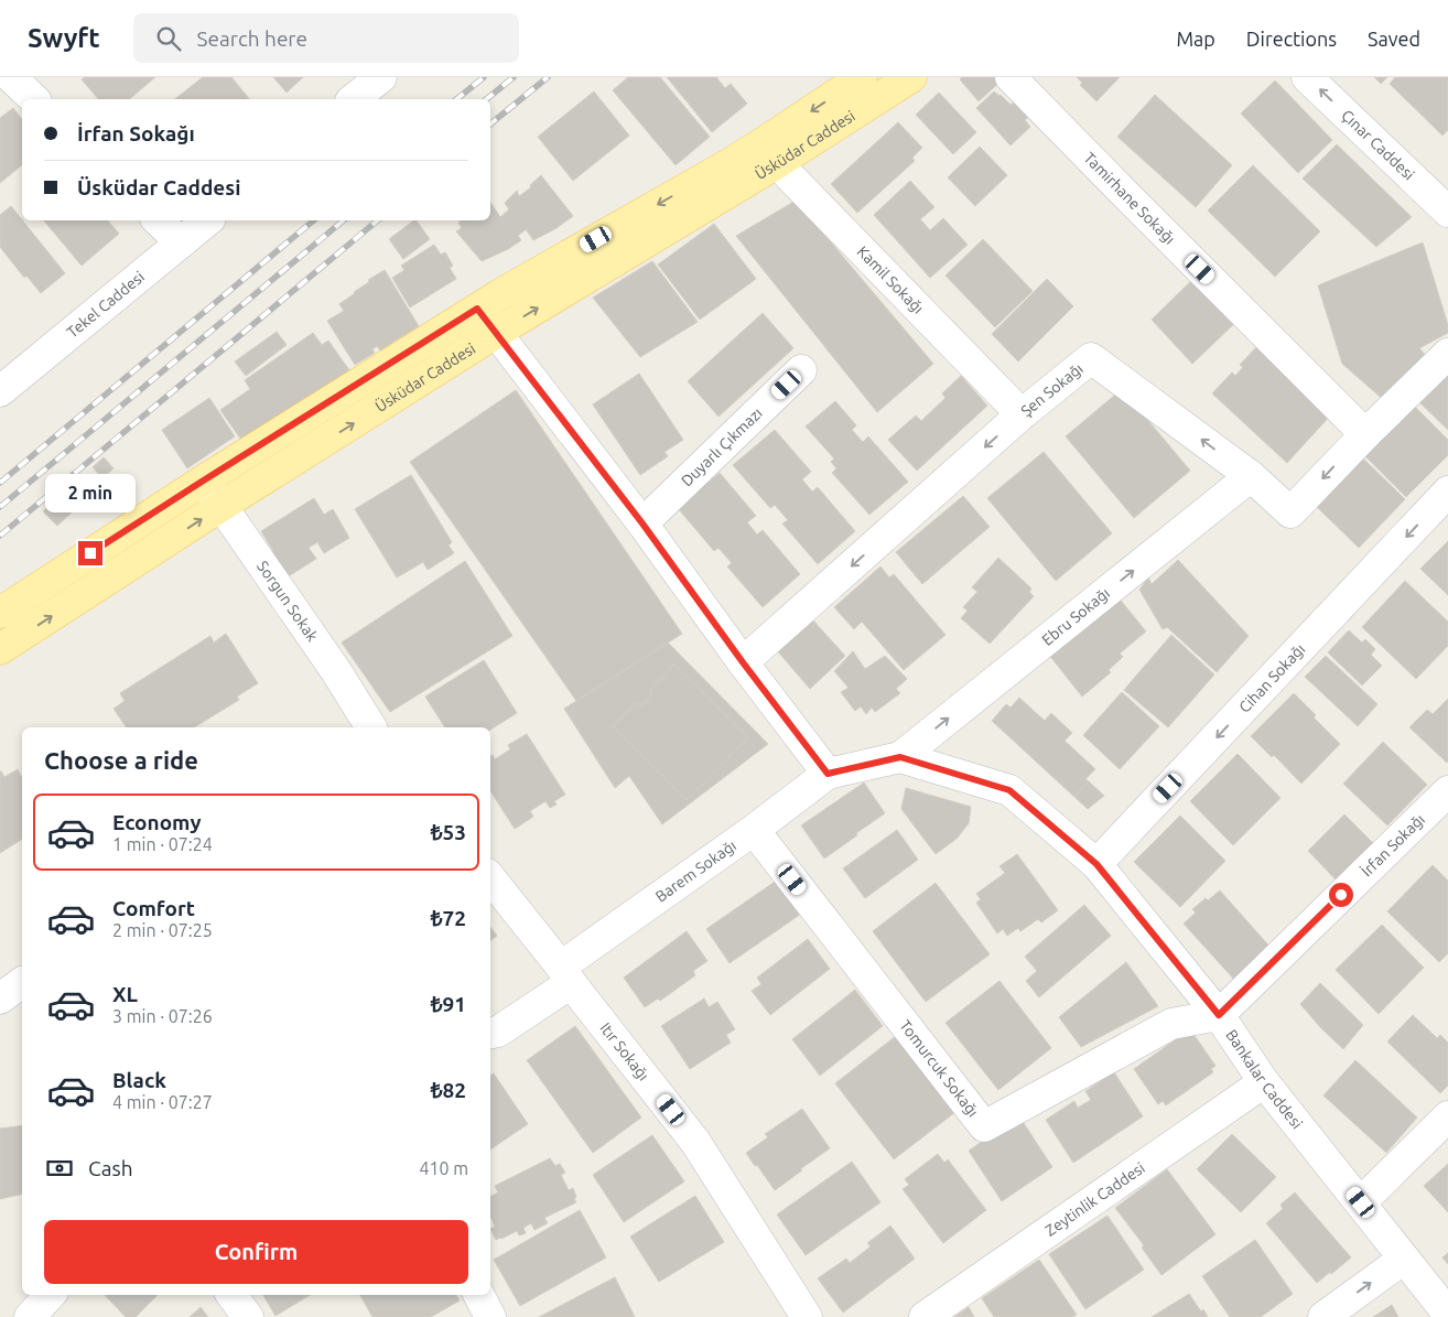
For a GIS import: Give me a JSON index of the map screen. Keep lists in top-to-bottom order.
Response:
{
  "streets": {
    "main road": ["Üsküdar Caddesi"],
    "street": [
      "Çınar Caddesi",
      "Tamirhane Sokağı",
      "Kamil Sokağı",
      "Tekel Caddesi",
      "Şen Sokağı",
      "Duyarlı Çıkmazı",
      "Sorgun Sokak",
      "Ebru Sokağı",
      "Cihan Sokağı",
      "İrfan Sokağı",
      "Barem Sokağı",
      "Itır Sokağı",
      "Tomurcuk Sokağı",
      "Bankalar Caddesi",
      "Zeytinlik Caddesi"
    ]
  },
  "crossings": [
    ["Üsküdar Caddesi", "Kamil Sokağı"],
    ["Üsküdar Caddesi", "Sorgun Sokak"],
    ["Tamirhane Sokağı", "Şen Sokağı"],
    ["Kamil Sokağı", "Şen Sokağı"],
    ["Şen Sokağı", "Ebru Sokağı"],
    ["Ebru Sokağı", "Bankalar Caddesi"],
    ["Cihan Sokağı", "Bankalar Caddesi"],
    ["İrfan Sokağı", "Tomurcuk Sokağı"],
    ["İrfan Sokağı", "Bankalar Caddesi"],
    ["Barem Sokağı", "Itır Sokağı"],
    ["Barem Sokağı", "Tomurcuk Sokağı"],
    ["Barem Sokağı", "Bankalar Caddesi"],
    ["Tomurcuk Sokağı", "Bankalar Caddesi"],
    ["Bankalar Caddesi", "Zeytinlik Caddesi"]
  ],
  "one_way": [
    "Çınar Caddesi",
    "Şen Sokağı",
    "Ebru Sokağı",
    "Cihan Sokağı"
  ],
  "page": {
    "header": "Swyft",
    "search": "Search here",
    "nav": ["Map", "Directions", "Saved"],
    "banner": ["İrfan Sokağı", "Üsküdar Caddesi"],
    "bubble": "2 min",
    "heading": "Choose a ride",
    "list": [
      {
        "name": "Economy",
        "note": "1 min · 07:24",
        "value": "₺53"
      },
      {
        "name": "Comfort",
        "note": "2 min · 07:25",
        "value": "₺72"
      },
      {
        "name": "XL",
        "note": "3 min · 07:26",
        "value": "₺91"
      },
      {
        "name": "Black",
        "note": "4 min · 07:27",
        "value": "₺82"
      }
    ],
    "pay": ["Cash", "410 m"],
    "buttons": "Confirm"
  }
}
